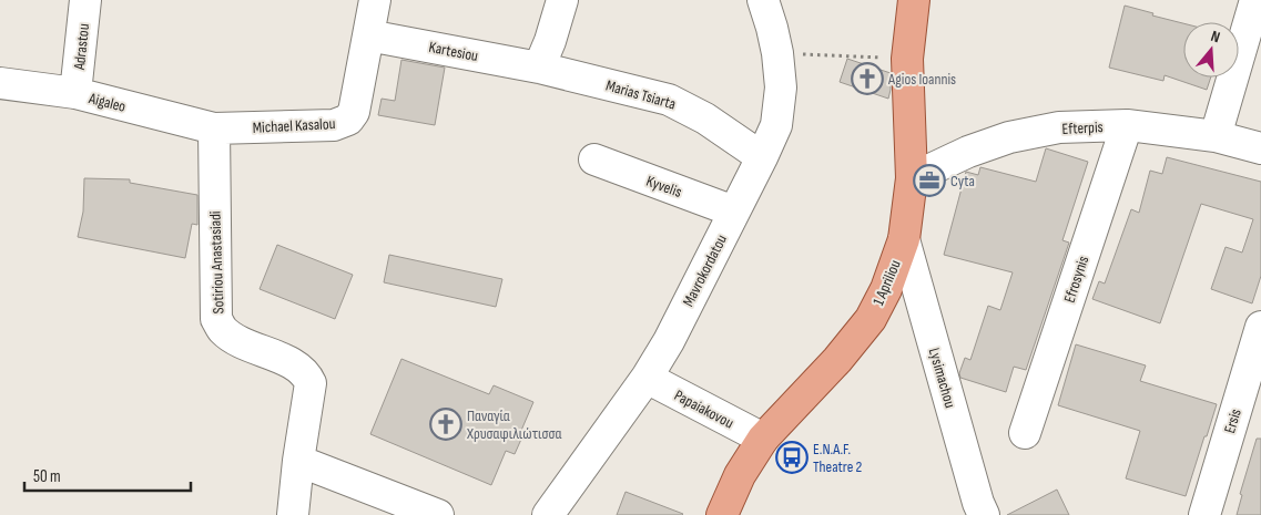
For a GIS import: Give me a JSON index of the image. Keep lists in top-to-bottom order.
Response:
{
  "streets": {
    "main road": ["1 Apriliou"],
    "street": [
      "Adrastou",
      "Kartesiou",
      "Marias Tsiarta",
      "Aigaleo",
      "Michael Kasalou",
      "Efterpis",
      "Kyvelis",
      "Sotiriou Anastasiadi",
      "Mavrokordatou",
      "Efrosynis",
      "Lysimachou",
      "Papaiakovou",
      "Ersis"
    ]
  },
  "crossings": [
    ["Adrastou", "Aigaleo"],
    ["Kartesiou", "Marias Tsiarta"],
    ["Kartesiou", "Michael Kasalou"],
    ["Marias Tsiarta", "Mavrokordatou"],
    ["Aigaleo", "Michael Kasalou"],
    ["Aigaleo", "Sotiriou Anastasiadi"],
    ["Michael Kasalou", "Sotiriou Anastasiadi"],
    ["Efterpis", "Efrosynis"],
    ["Efterpis", "1 Apriliou"],
    ["Kyvelis", "Mavrokordatou"],
    ["Mavrokordatou", "Papaiakovou"],
    ["1 Apriliou", "Lysimachou"],
    ["1 Apriliou", "Papaiakovou"]
  ],
  "places": {
    "church": ["Agios Ioannis", "Παναγία Χρυσαφιλιώτισσα"],
    "office": ["Cyta"],
    "bus stop": ["E.N.A.F. Theatre 2"]
  },
  "scale_bar": "50 m",
  "north": "top"
}
